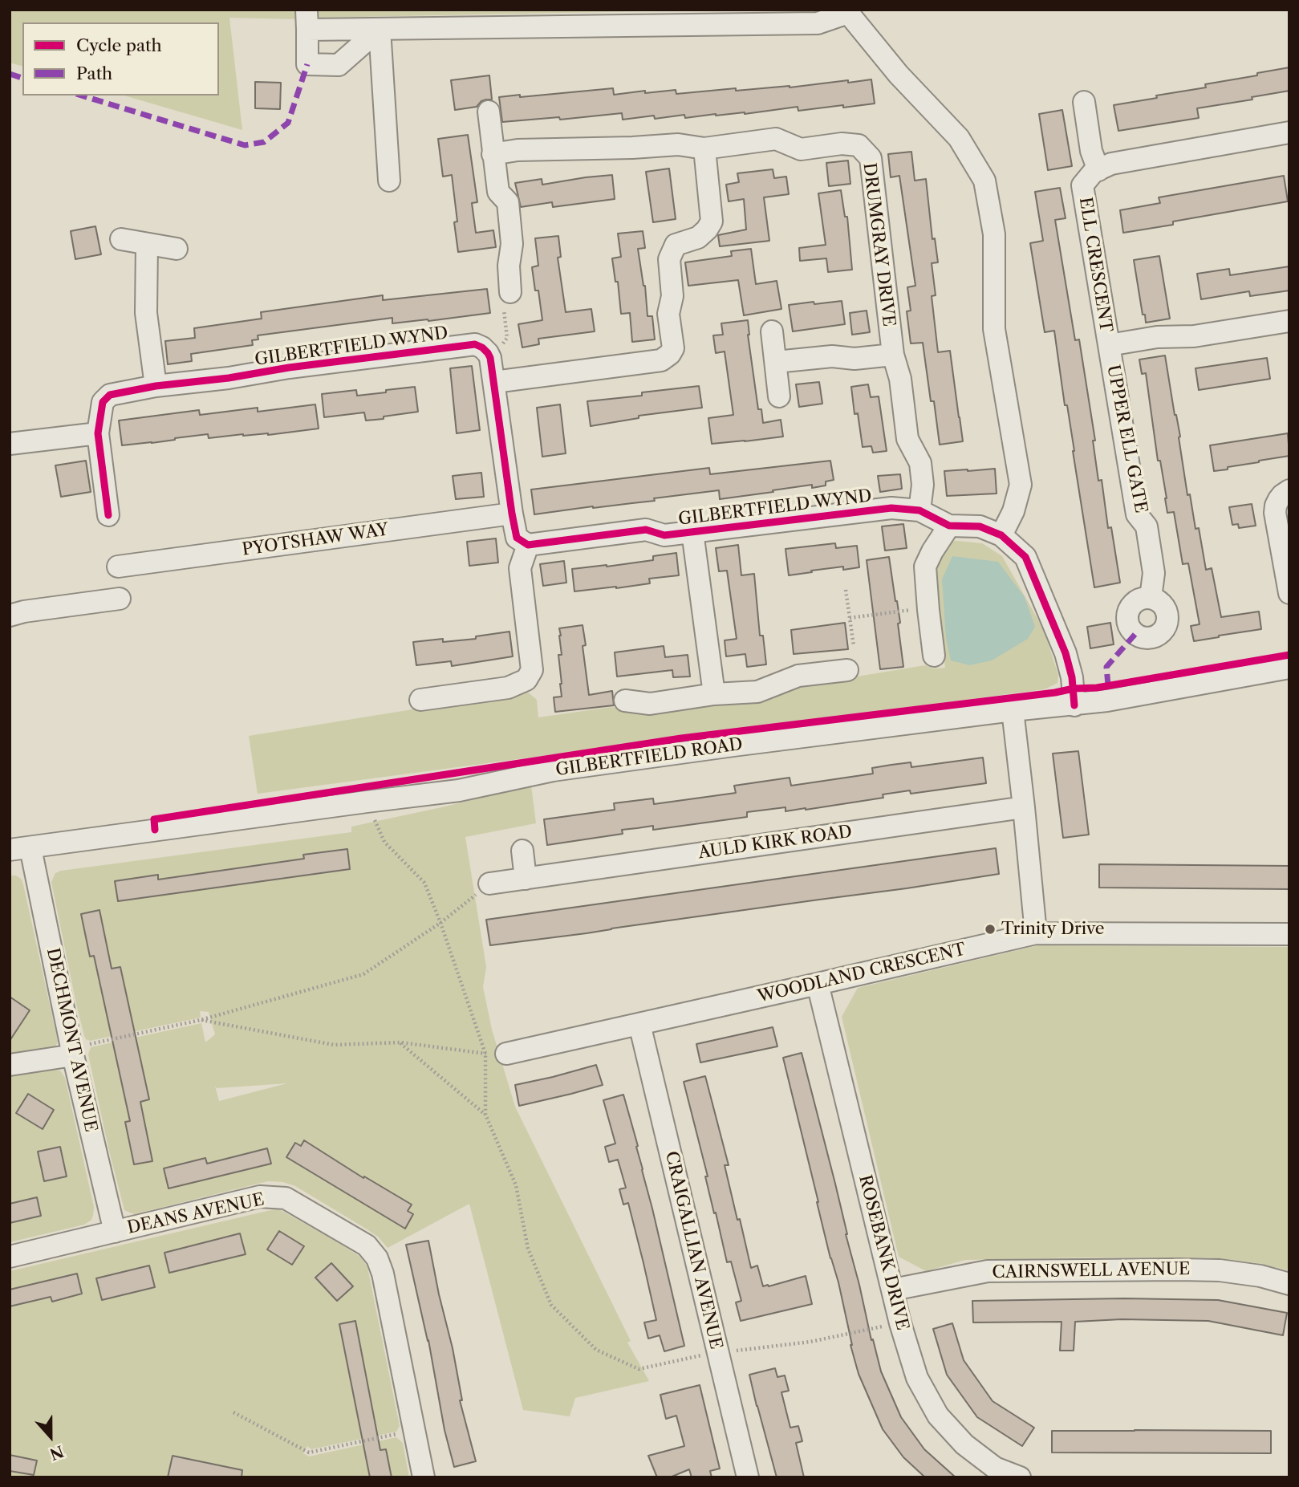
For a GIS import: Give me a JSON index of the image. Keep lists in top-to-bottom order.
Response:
{
  "streets": {
    "street": [
      "DRUMGRAY DRIVE",
      "ELL CRESCENT",
      "GILBERTFIELD WYND",
      "UPPER ELL GATE",
      "PYOTSHAW WAY",
      "GILBERTFIELD ROAD",
      "AULD KIRK ROAD",
      "WOODLAND CRESCENT",
      "DECHMONT AVENUE",
      "DEANS AVENUE",
      "CRAIGALLIAN AVENUE",
      "ROSEBANK DRIVE",
      "CAIRNSWELL AVENUE"
    ]
  },
  "crossings": [
    ["DRUMGRAY DRIVE", "GILBERTFIELD WYND"],
    ["ELL CRESCENT", "UPPER ELL GATE"],
    ["GILBERTFIELD WYND", "PYOTSHAW WAY"],
    ["GILBERTFIELD WYND", "GILBERTFIELD ROAD"],
    ["GILBERTFIELD ROAD", "DECHMONT AVENUE"],
    ["WOODLAND CRESCENT", "CRAIGALLIAN AVENUE"],
    ["WOODLAND CRESCENT", "ROSEBANK DRIVE"],
    ["DECHMONT AVENUE", "DEANS AVENUE"],
    ["ROSEBANK DRIVE", "CAIRNSWELL AVENUE"]
  ],
  "places": ["Trinity Drive"],
  "legend": ["Cycle path", "Path"],
  "north": "bottom"
}
